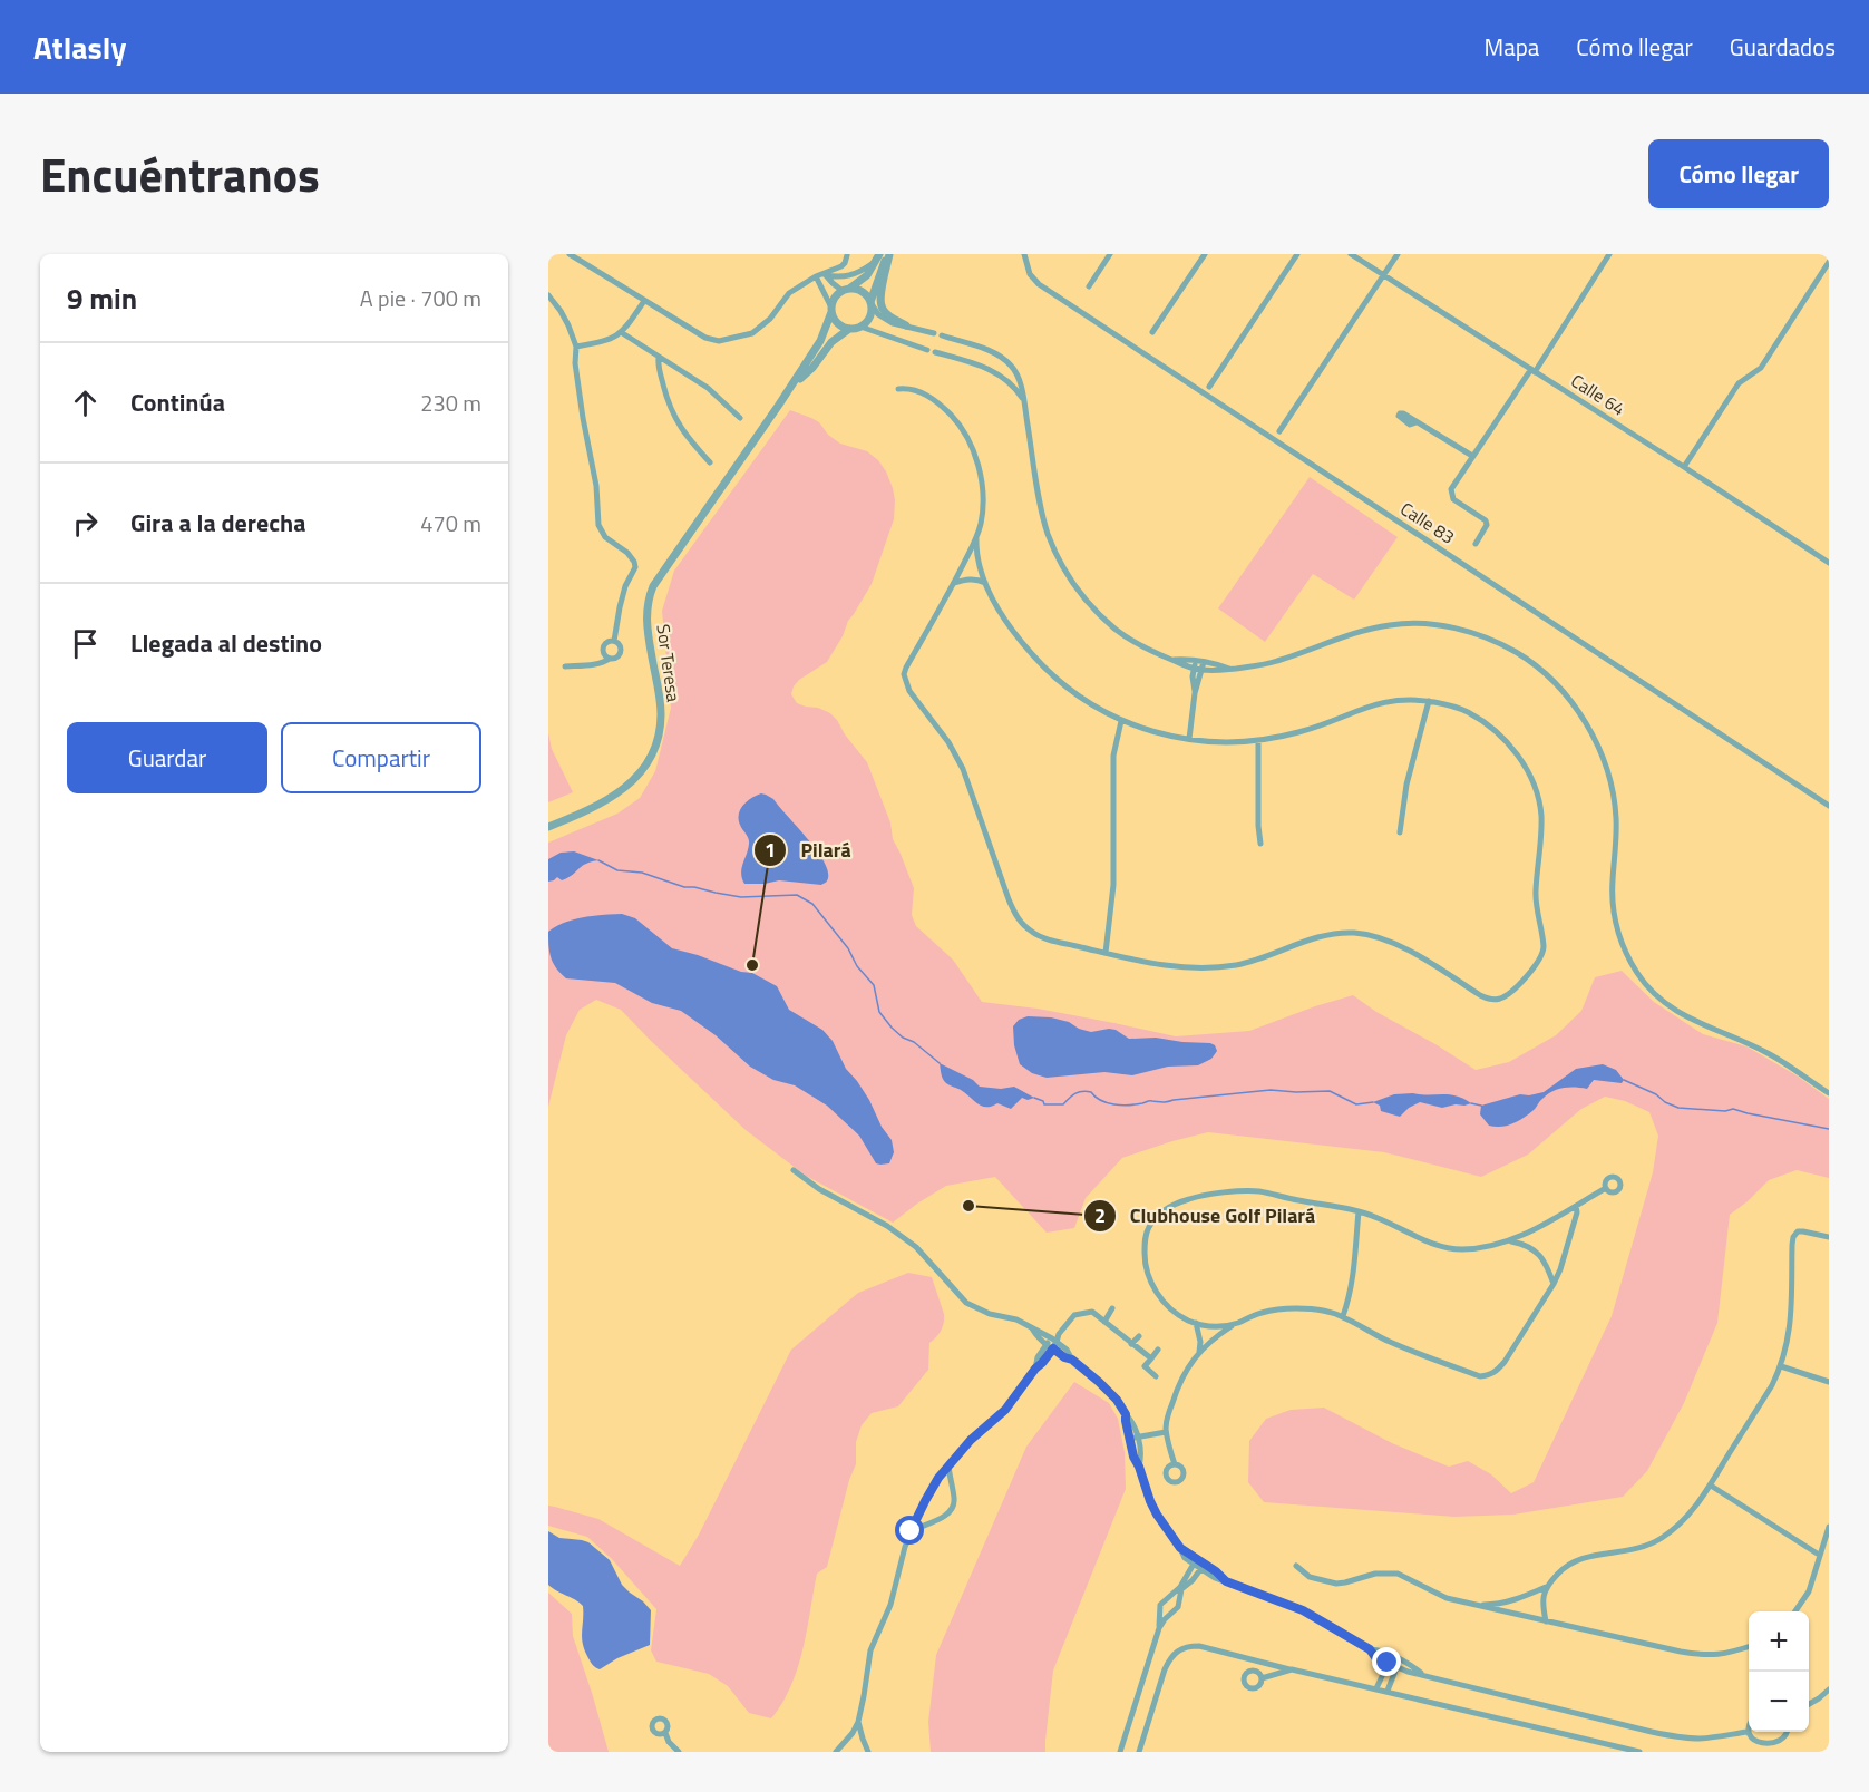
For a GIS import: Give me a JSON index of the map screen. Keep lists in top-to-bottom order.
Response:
{
  "streets": {
    "street": ["Calle 64", "Calle 83", "Sor Teresa"]
  },
  "places": ["Pilará", "Clubhouse Golf Pilará"],
  "page": {
    "header": "Atlasly",
    "nav": ["Mapa", "Cómo llegar", "Guardados"],
    "title": "Encuéntranos",
    "buttons": [
      "Cómo llegar",
      ["Guardar", "Compartir"]
    ],
    "heading": ["9 min", "A pie · 700 m"],
    "list": [
      ["Continúa", "230 m"],
      ["Gira a la derecha", "470 m"],
      "Llegada al destino"
    ],
    "map_buttons": ["+", "−"]
  }
}
